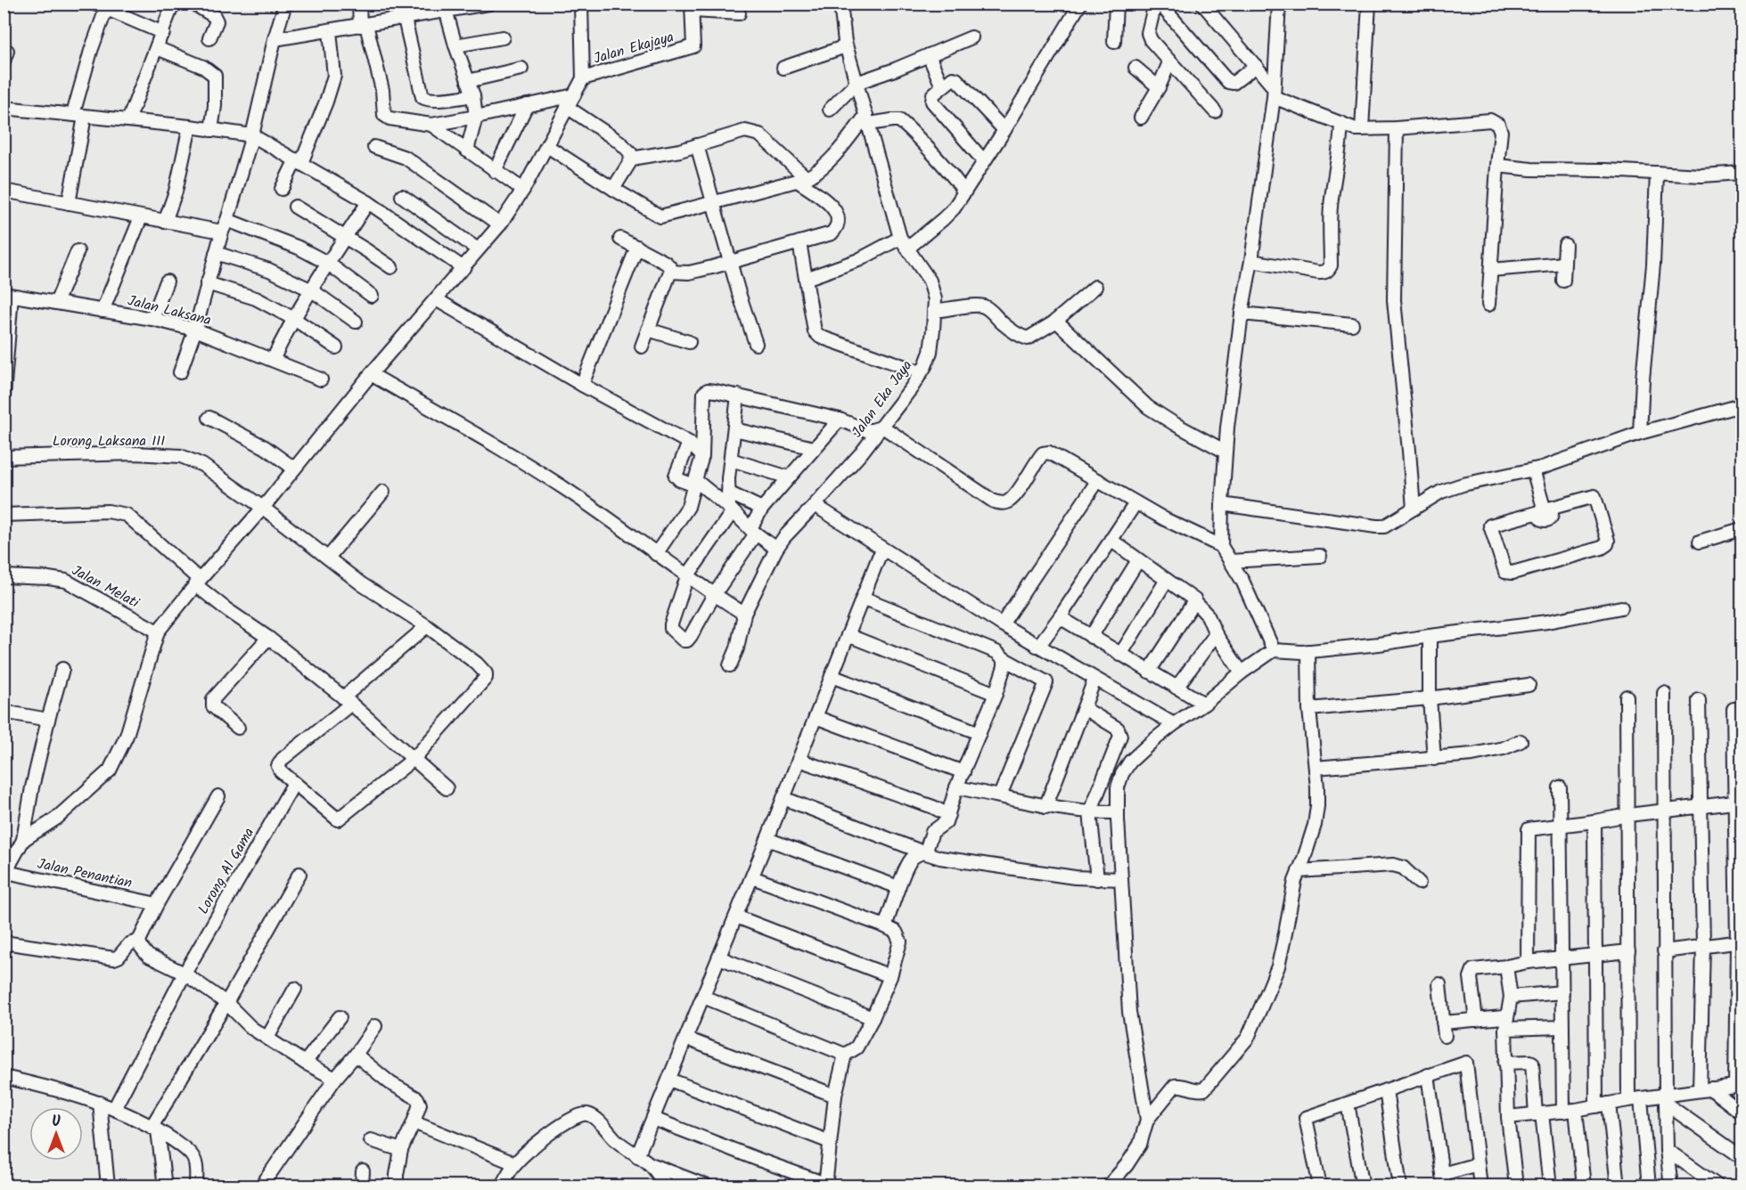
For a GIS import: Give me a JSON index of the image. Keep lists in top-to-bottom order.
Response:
{
  "streets": {
    "street": [
      "Jalan Ekajaya",
      "Jalan Laksana",
      "Jalan Eka Jaya",
      "Lorong Laksana III",
      "Jalan Melati",
      "Lorong Al Gama",
      "Jalan Penantian"
    ]
  },
  "north": "top"
}
